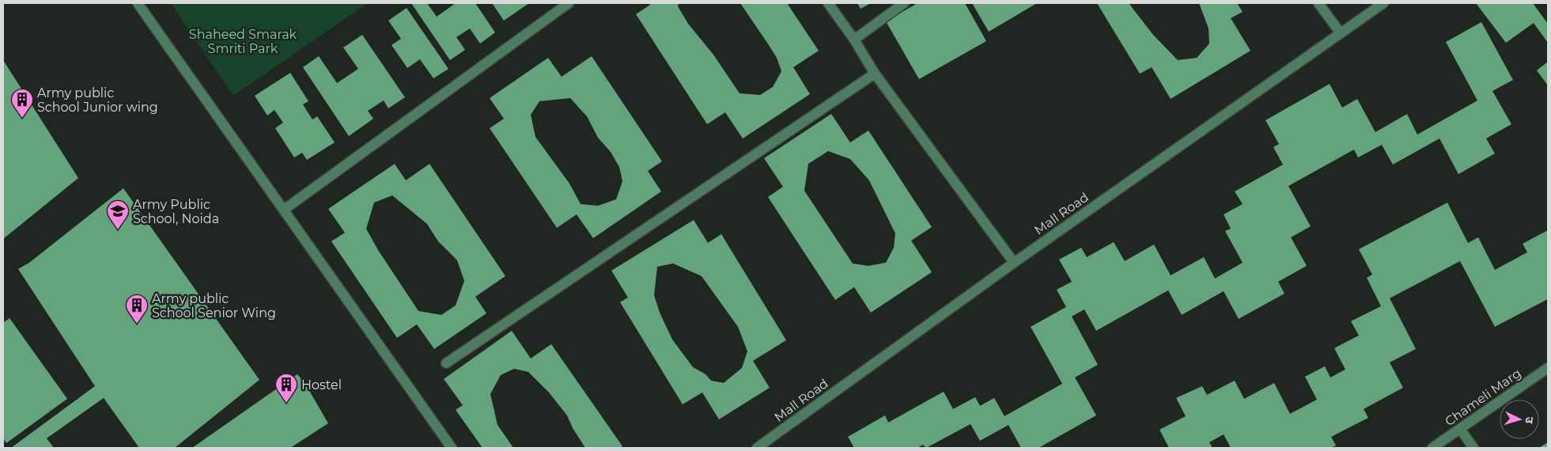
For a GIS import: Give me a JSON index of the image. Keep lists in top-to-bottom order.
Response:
{
  "streets": {
    "street": ["Mall Road", "Chameli Marg"]
  },
  "parks": ["Shaheed Smarak Smriti Park"],
  "places": {
    "building": ["Army public School Junior wing", "Army public School Senior Wing", "Hostel"],
    "school or university": ["Army Public School, Noida"]
  },
  "north": "right"
}
